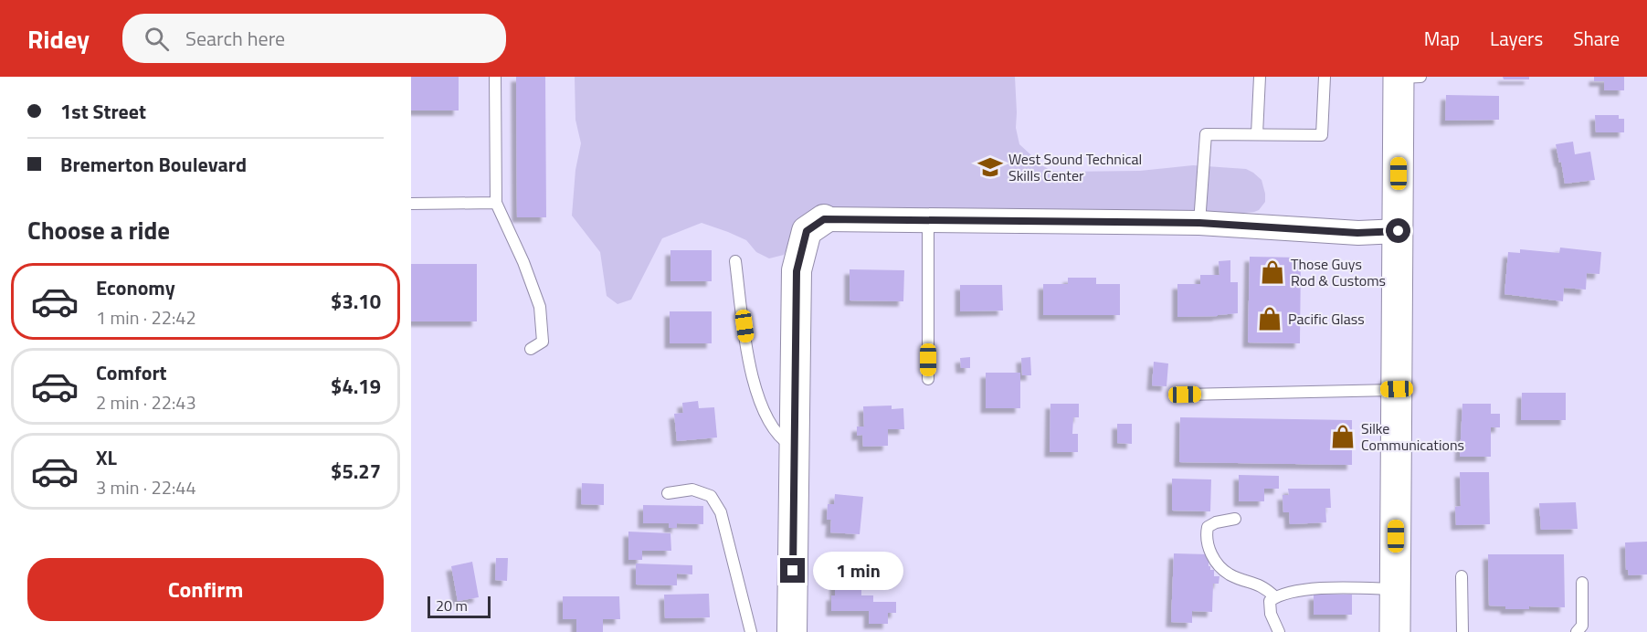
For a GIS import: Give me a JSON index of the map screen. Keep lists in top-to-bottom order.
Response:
{
  "places": {
    "school or university": ["West Sound Technical Skills Center"],
    "shop": ["Those Guys Rod & Customs", "Pacific Glass", "Silke Communications"]
  },
  "scale_bar": "20 m",
  "page": {
    "header": "Ridey",
    "search": "Search here",
    "nav": ["Map", "Layers", "Share"],
    "banner": ["1st Street", "Bremerton Boulevard"],
    "heading": "Choose a ride",
    "list": [
      {
        "name": "Economy",
        "note": "1 min · 22:42",
        "value": "$3.10"
      },
      {
        "name": "Comfort",
        "note": "2 min · 22:43",
        "value": "$4.19"
      },
      {
        "name": "XL",
        "note": "3 min · 22:44",
        "value": "$5.27"
      }
    ],
    "buttons": "Confirm",
    "bubble": "1 min",
    "scale": "20 m"
  }
}
